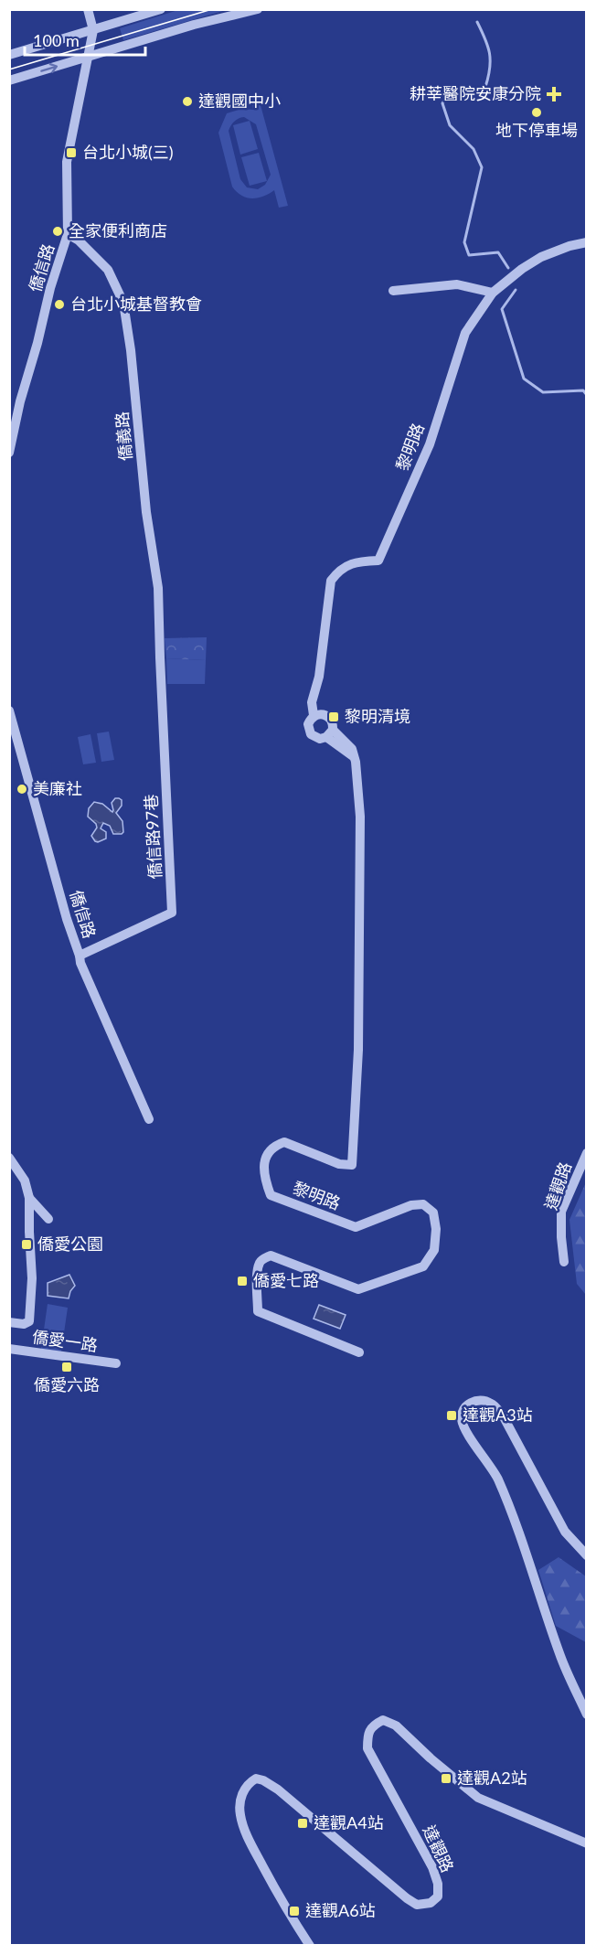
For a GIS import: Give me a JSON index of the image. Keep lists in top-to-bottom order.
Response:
{
  "streets": {
    "street": [
      "僑信路",
      "僑義路",
      "黎明路",
      "僑信路97巷",
      "達觀路",
      "僑愛一路"
    ]
  },
  "crossings": [
    ["僑信路", "僑義路"],
    ["僑信路", "僑信路97巷"],
    ["僑義路", "僑信路97巷"]
  ],
  "places": {
    "health": ["耕莘醫院安康分院"],
    "other": [
      "達觀國中小",
      "地下停車場",
      "全家便利商店",
      "台北小城基督教會",
      "美廉社"
    ],
    "transit": [
      "台北小城(三)",
      "黎明清境",
      "僑愛公園",
      "僑愛七路",
      "僑愛六路",
      "達觀A3站",
      "達觀A2站",
      "達觀A4站",
      "達觀A6站"
    ]
  },
  "scale_bar": "100 m"
}
